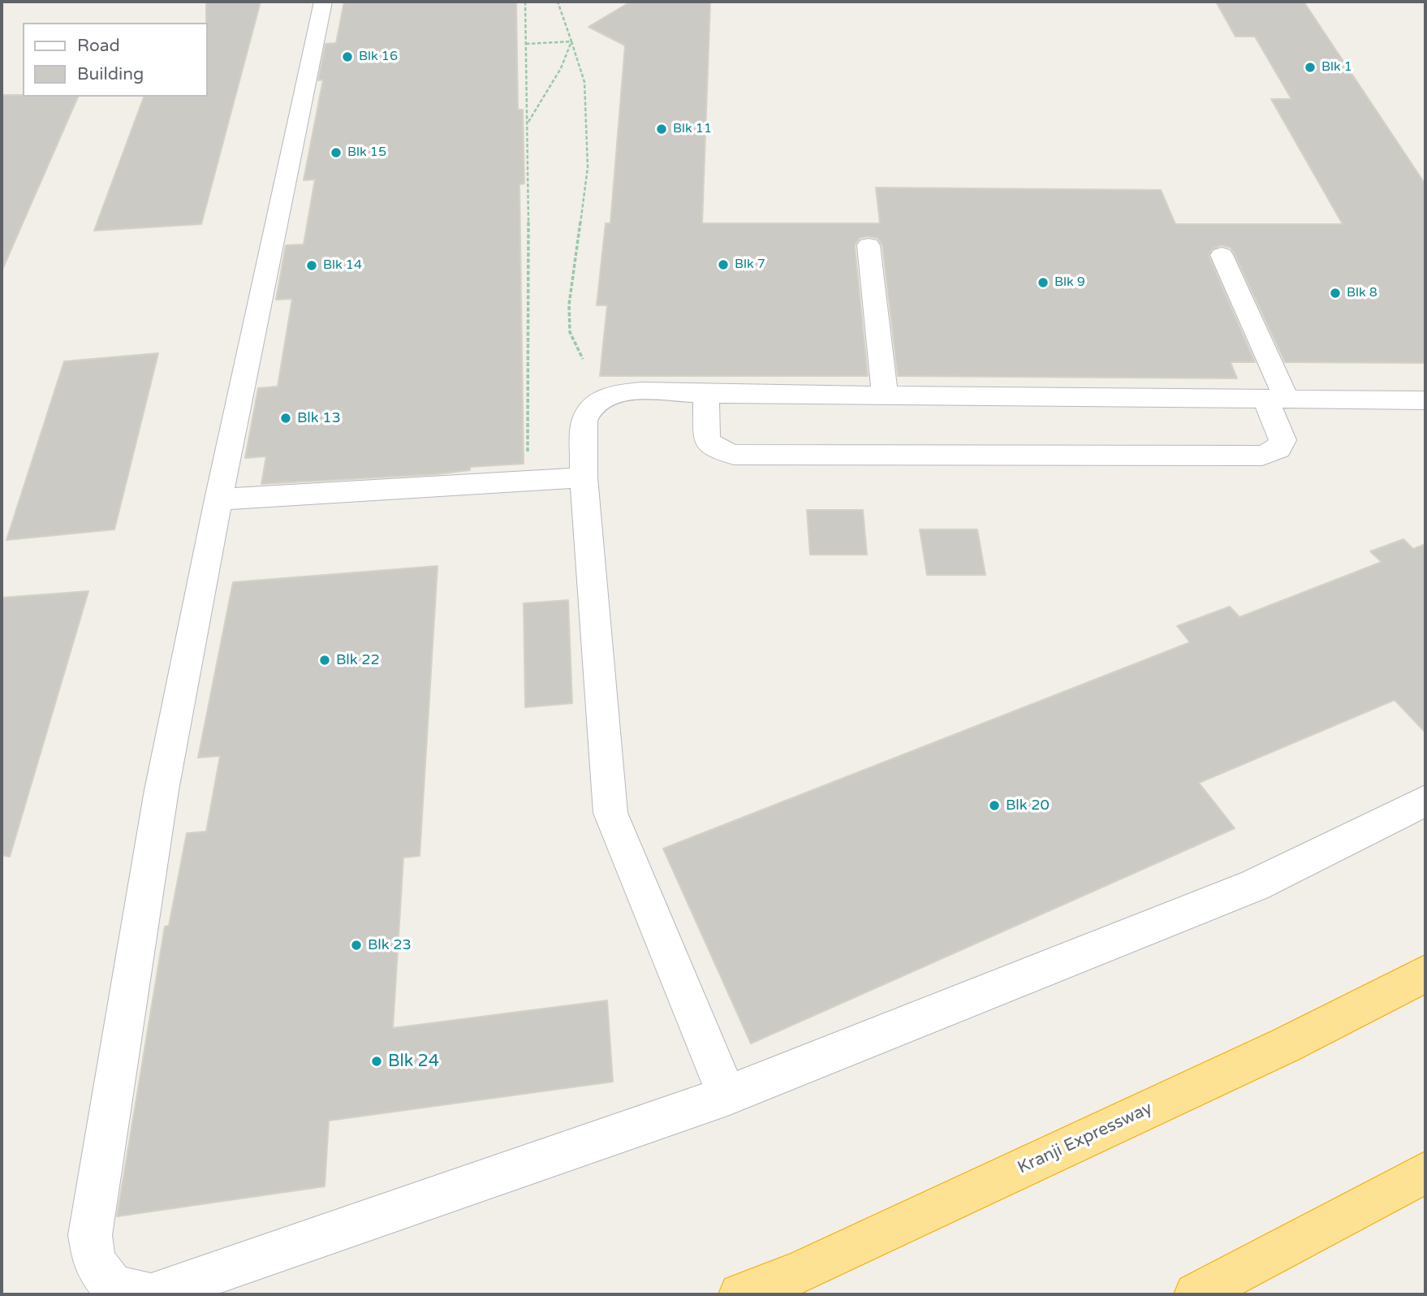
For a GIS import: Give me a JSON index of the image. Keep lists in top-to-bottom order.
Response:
{
  "streets": {
    "highway": ["Kranji Expressway"]
  },
  "places": [
    "Blk 16",
    "Blk 1",
    "Blk 11",
    "Blk 15",
    "Blk 7",
    "Blk 14",
    "Blk 9",
    "Blk 8",
    "Blk 13",
    "Blk 22",
    "Blk 20",
    "Blk 23",
    "Blk 24"
  ],
  "legend": ["Road", "Building"]
}
